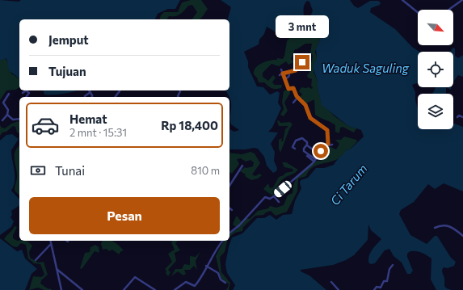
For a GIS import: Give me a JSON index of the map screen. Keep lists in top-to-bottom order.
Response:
{
  "water": ["Waduk Saguling", "Ci Tarum"],
  "north": "bottom right",
  "page": {
    "bubble": "3 mnt",
    "banner": ["Jemput", "Tujuan"],
    "list": [
      {
        "name": "Hemat",
        "note": "2 mnt · 15:31",
        "value": "Rp 18,400"
      }
    ],
    "pay": ["Tunai", "810 m"],
    "buttons": "Pesan"
  }
}
